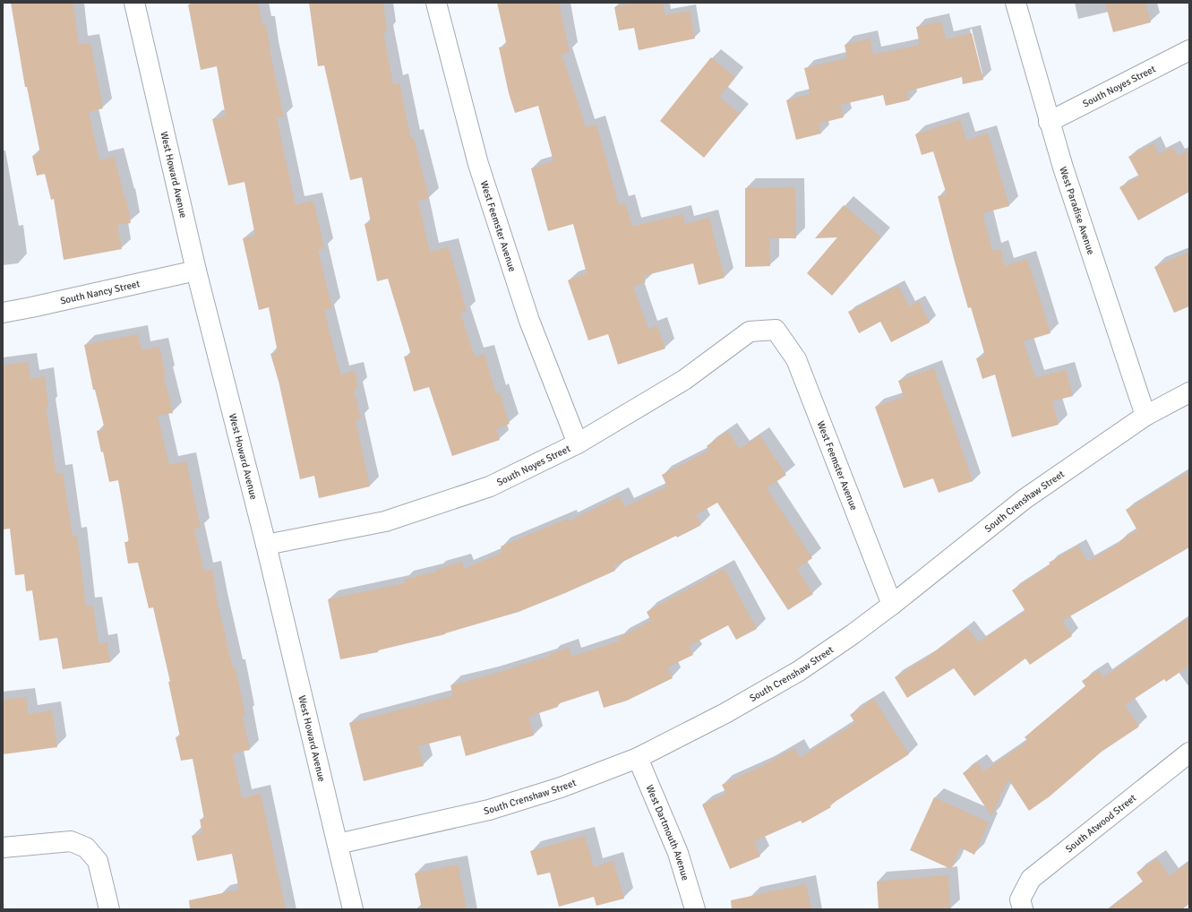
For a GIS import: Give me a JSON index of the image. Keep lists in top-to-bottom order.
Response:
{
  "streets": {
    "street": [
      "South Noyes Street",
      "West Howard Avenue",
      "West Paradise Avenue",
      "West Feemster Avenue",
      "South Nancy Street",
      "South Crenshaw Street",
      "South Atwood Street",
      "West Dartmouth Avenue"
    ]
  },
  "crossings": [
    ["South Noyes Street", "West Howard Avenue"],
    ["South Noyes Street", "West Paradise Avenue"],
    ["South Noyes Street", "West Feemster Avenue"],
    ["West Howard Avenue", "South Nancy Street"],
    ["West Howard Avenue", "South Crenshaw Street"],
    ["West Paradise Avenue", "South Crenshaw Street"],
    ["West Feemster Avenue", "South Crenshaw Street"],
    ["South Crenshaw Street", "West Dartmouth Avenue"]
  ]
}
